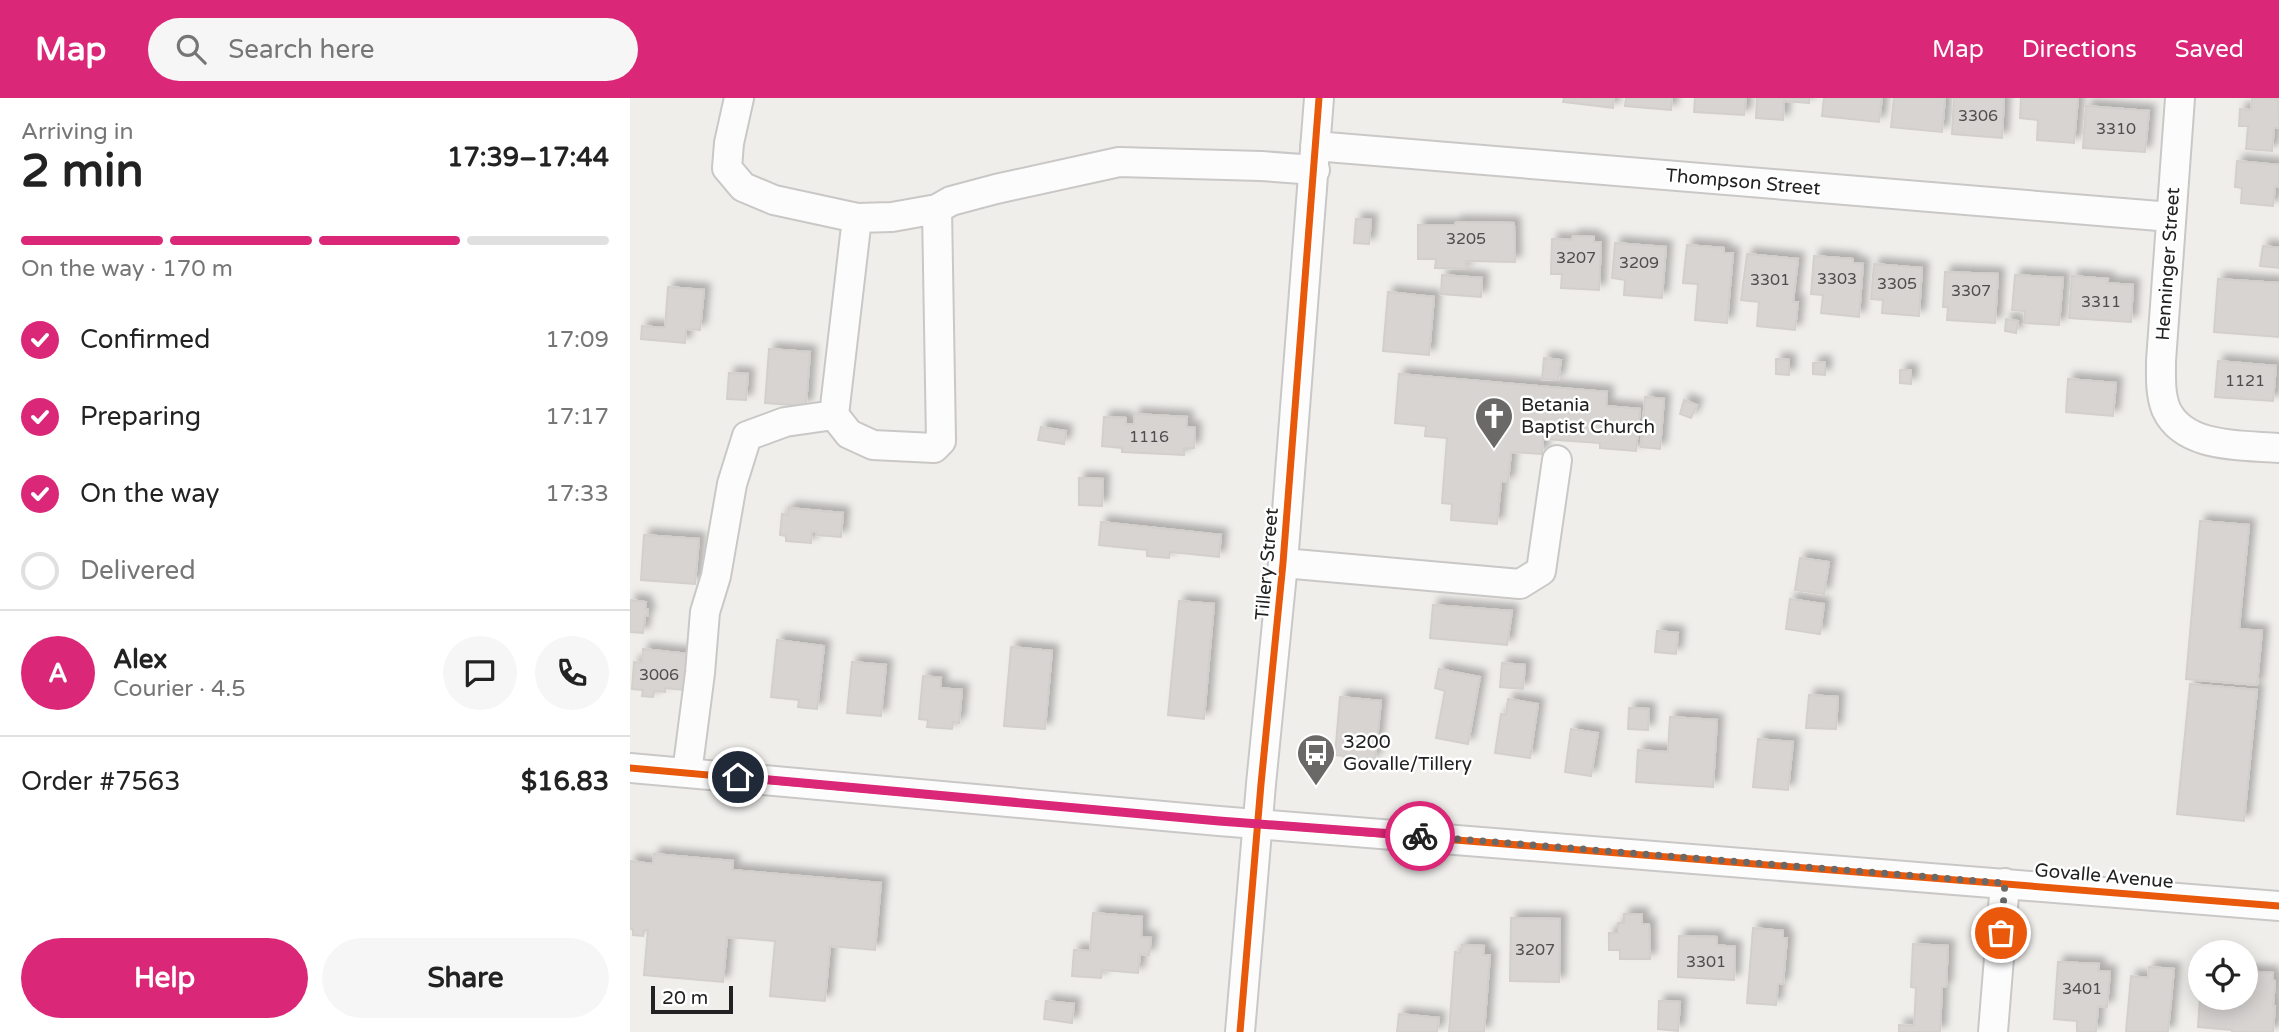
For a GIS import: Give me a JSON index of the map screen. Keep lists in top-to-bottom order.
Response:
{
  "streets": {
    "street": [
      "Thompson Street",
      "Henninger Street",
      "Tillery Street",
      "Govalle Avenue"
    ]
  },
  "crossings": [
    ["Thompson Street", "Henninger Street"],
    ["Thompson Street", "Tillery Street"],
    ["Tillery Street", "Govalle Avenue"]
  ],
  "places": {
    "church": ["Betania Baptist Church"],
    "bus stop": ["3200 Govalle/Tillery"]
  },
  "house_numbers": [
    "3306",
    "3310",
    "3205",
    "3207",
    "3209",
    "3303",
    "3301",
    "3305",
    "3307",
    "3311",
    "1121",
    "1116",
    "3006",
    "3207",
    "3301",
    "3401"
  ],
  "scale_bar": "20 m",
  "page": {
    "header": "Map",
    "search": "Search here",
    "nav": ["Map", "Directions", "Saved"],
    "heading": ["2 min", "Arriving in", "17:39–17:44"],
    "panel": [
      "Alex",
      "Courier · 4.5",
      "Order #7563",
      "$16.83"
    ],
    "bar": "On the way · 170 m",
    "list": [
      ["Confirmed", "17:09"],
      ["Preparing", "17:17"],
      ["On the way", "17:33"],
      "Delivered"
    ],
    "round": "A",
    "buttons": ["Help", "Share"],
    "scale": "20 m"
  }
}
